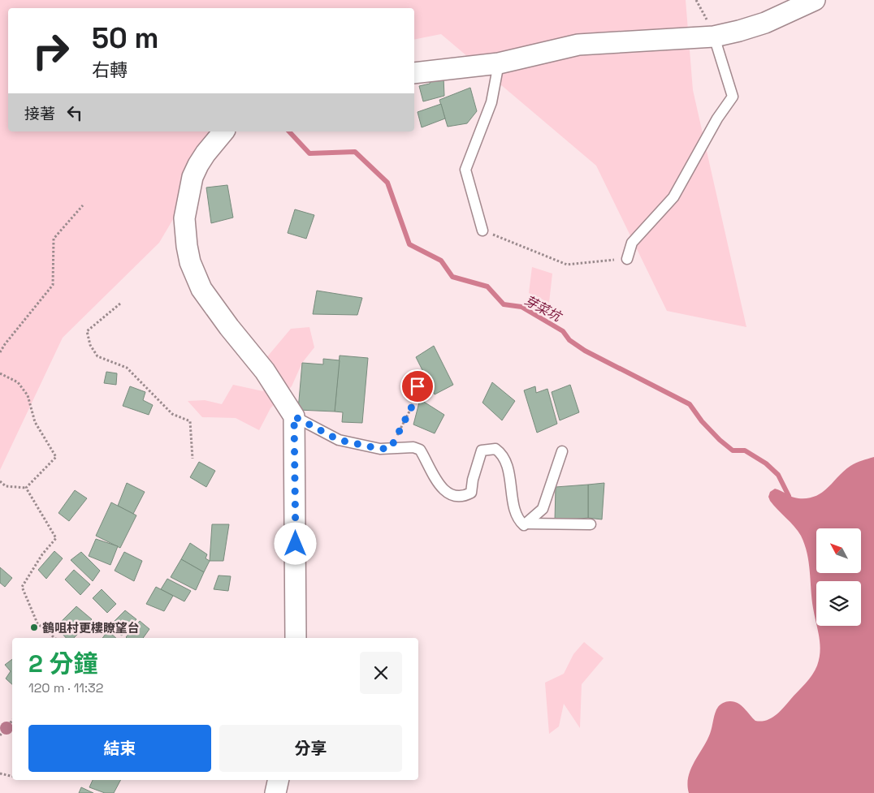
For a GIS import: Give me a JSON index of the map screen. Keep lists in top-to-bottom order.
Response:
{
  "water": ["芽菜坑"],
  "places": ["鶴咀村更樓瞭望台"],
  "north": "top left",
  "page": {
    "turn": ["50 m", "右轉"],
    "then": "接著",
    "heading": ["2 分鐘", "120 m · 11:32"],
    "buttons": ["結束", "分享"]
  }
}
